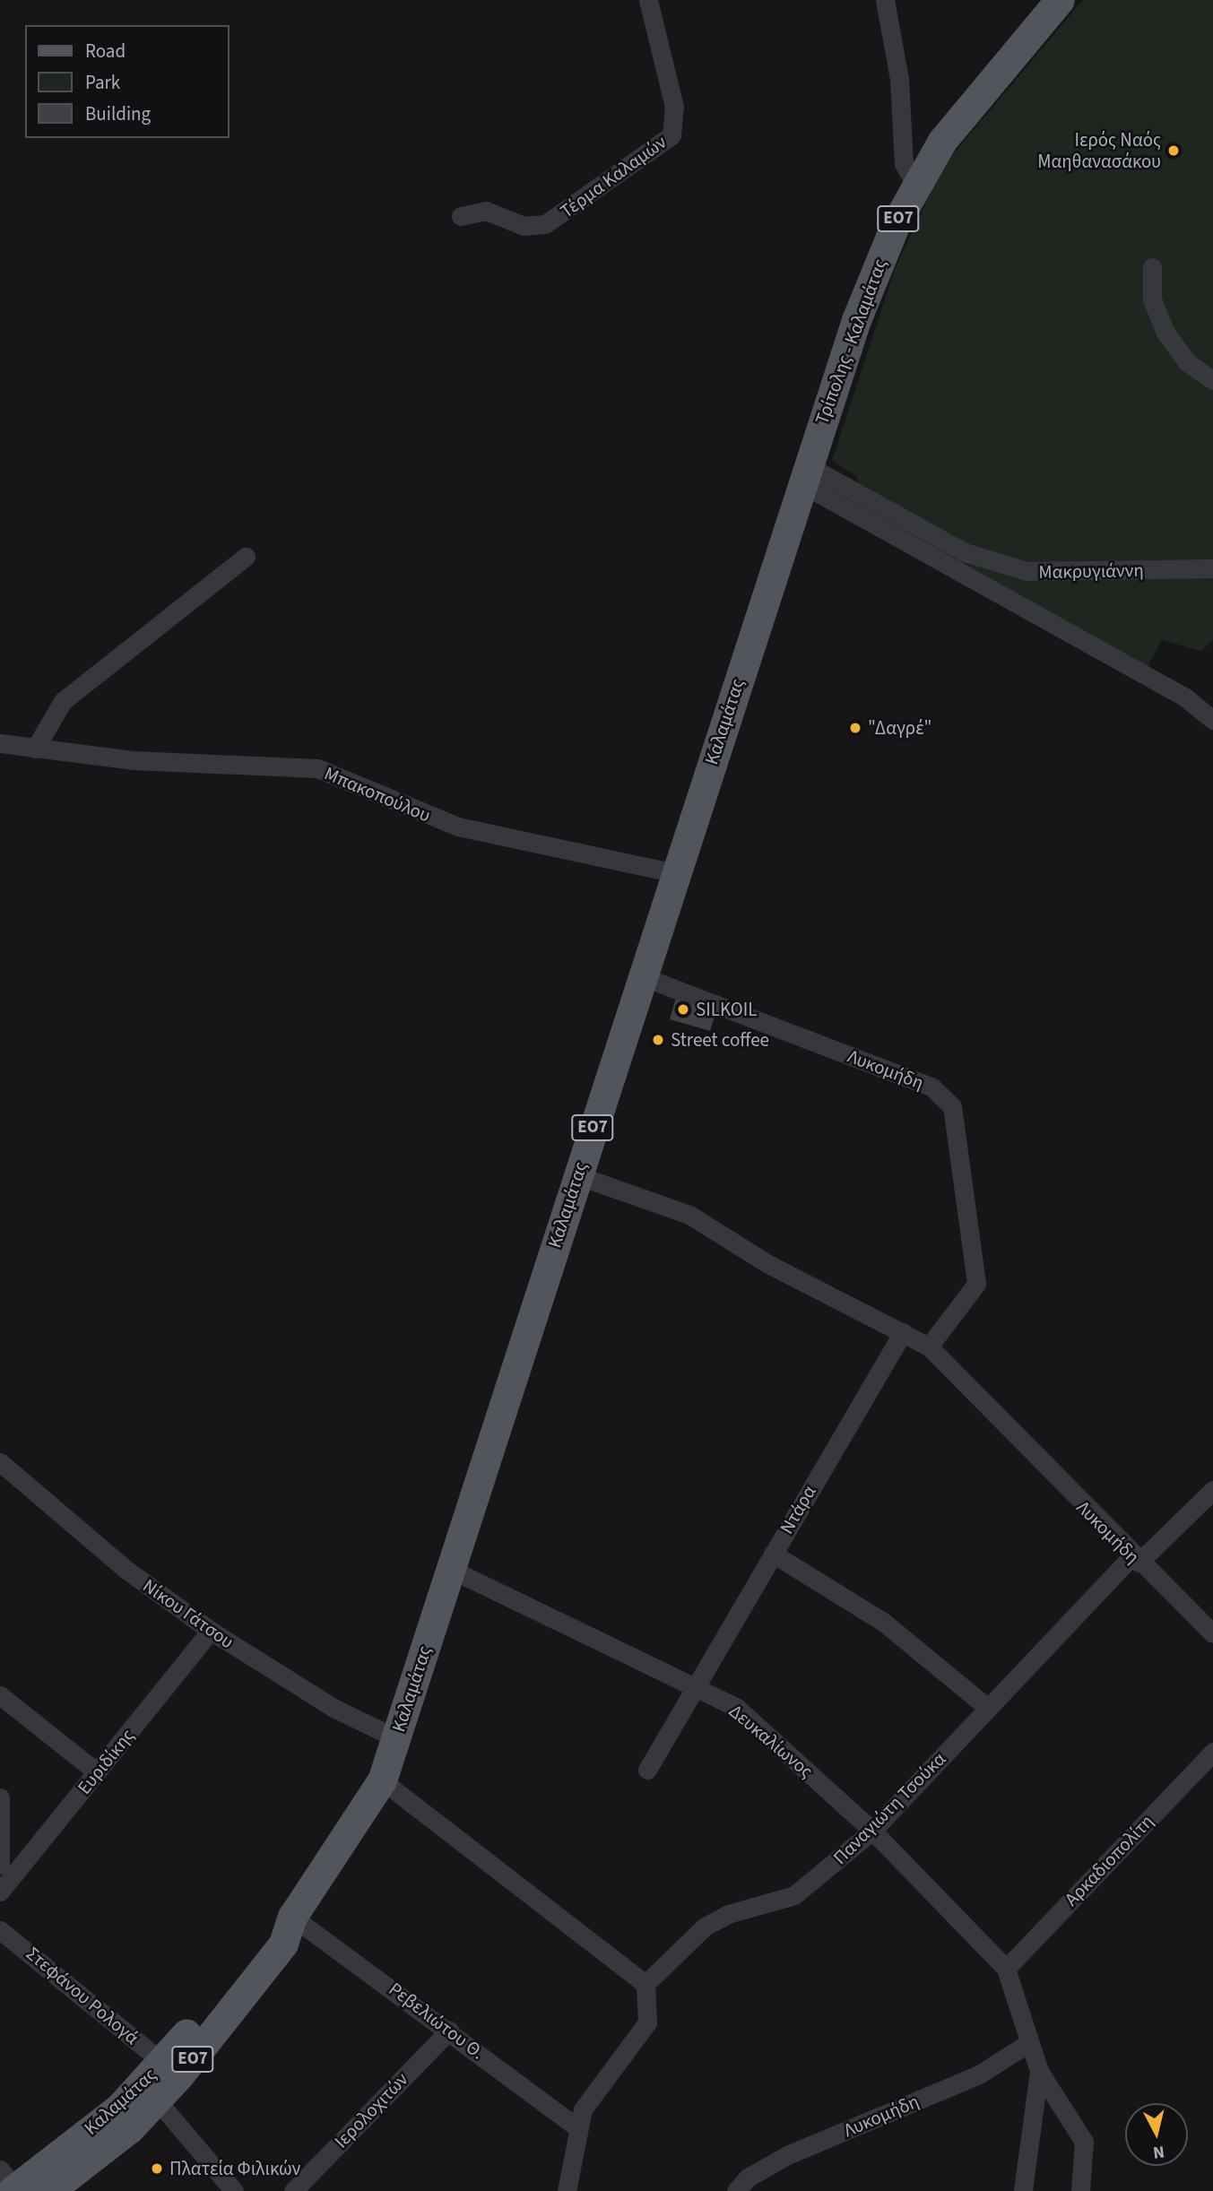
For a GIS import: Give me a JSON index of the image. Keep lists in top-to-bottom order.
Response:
{
  "streets": {
    "main road": ["ΕΟ7", "Τρίπολης - Καλαμάτας", "Καλαμάτας"],
    "street": [
      "Τέρμα Καλαμών",
      "Μακρυγιάννη",
      "Μπακοπούλου",
      "Λυκομήδη",
      "Ντάρα",
      "Νίκου Γάτσου",
      "Δευκαλίωνος",
      "Ευριδίκης",
      "Παναγιώτη Τσούκα",
      "Αρκαδιοπολίτη",
      "Στεφάνου Ρολογά",
      "Ρεβελιώτου Θ.",
      "Ιερολοχιτών"
    ]
  },
  "crossings": [
    ["Τρίπολης - Καλαμάτας", "Μακρυγιάννη"],
    ["Τρίπολης - Καλαμάτας", "Καλαμάτας"],
    ["Μακρυγιάννη", "Καλαμάτας"],
    ["Καλαμάτας", "Μπακοπούλου"],
    ["Καλαμάτας", "Λυκομήδη"],
    ["Καλαμάτας", "Νίκου Γάτσου"],
    ["Καλαμάτας", "Δευκαλίωνος"],
    ["Καλαμάτας", "Στεφάνου Ρολογά"],
    ["Καλαμάτας", "Ρεβελιώτου Θ."],
    ["Λυκομήδη", "Ντάρα"],
    ["Λυκομήδη", "Παναγιώτη Τσούκα"],
    ["Ντάρα", "Δευκαλίωνος"],
    ["Νίκου Γάτσου", "Ευριδίκης"],
    ["Δευκαλίωνος", "Παναγιώτη Τσούκα"],
    ["Δευκαλίωνος", "Αρκαδιοπολίτη"],
    ["Ρεβελιώτου Θ.", "Ιερολοχιτών"]
  ],
  "places": [
    "Ιερός Ναός Μαηθανασάκου",
    "\"Δαγρέ\"",
    "SILKOIL",
    "Street coffee",
    "Πλατεία Φιλικών"
  ],
  "legend": ["Road", "Park", "Building"],
  "north": "bottom"
}
